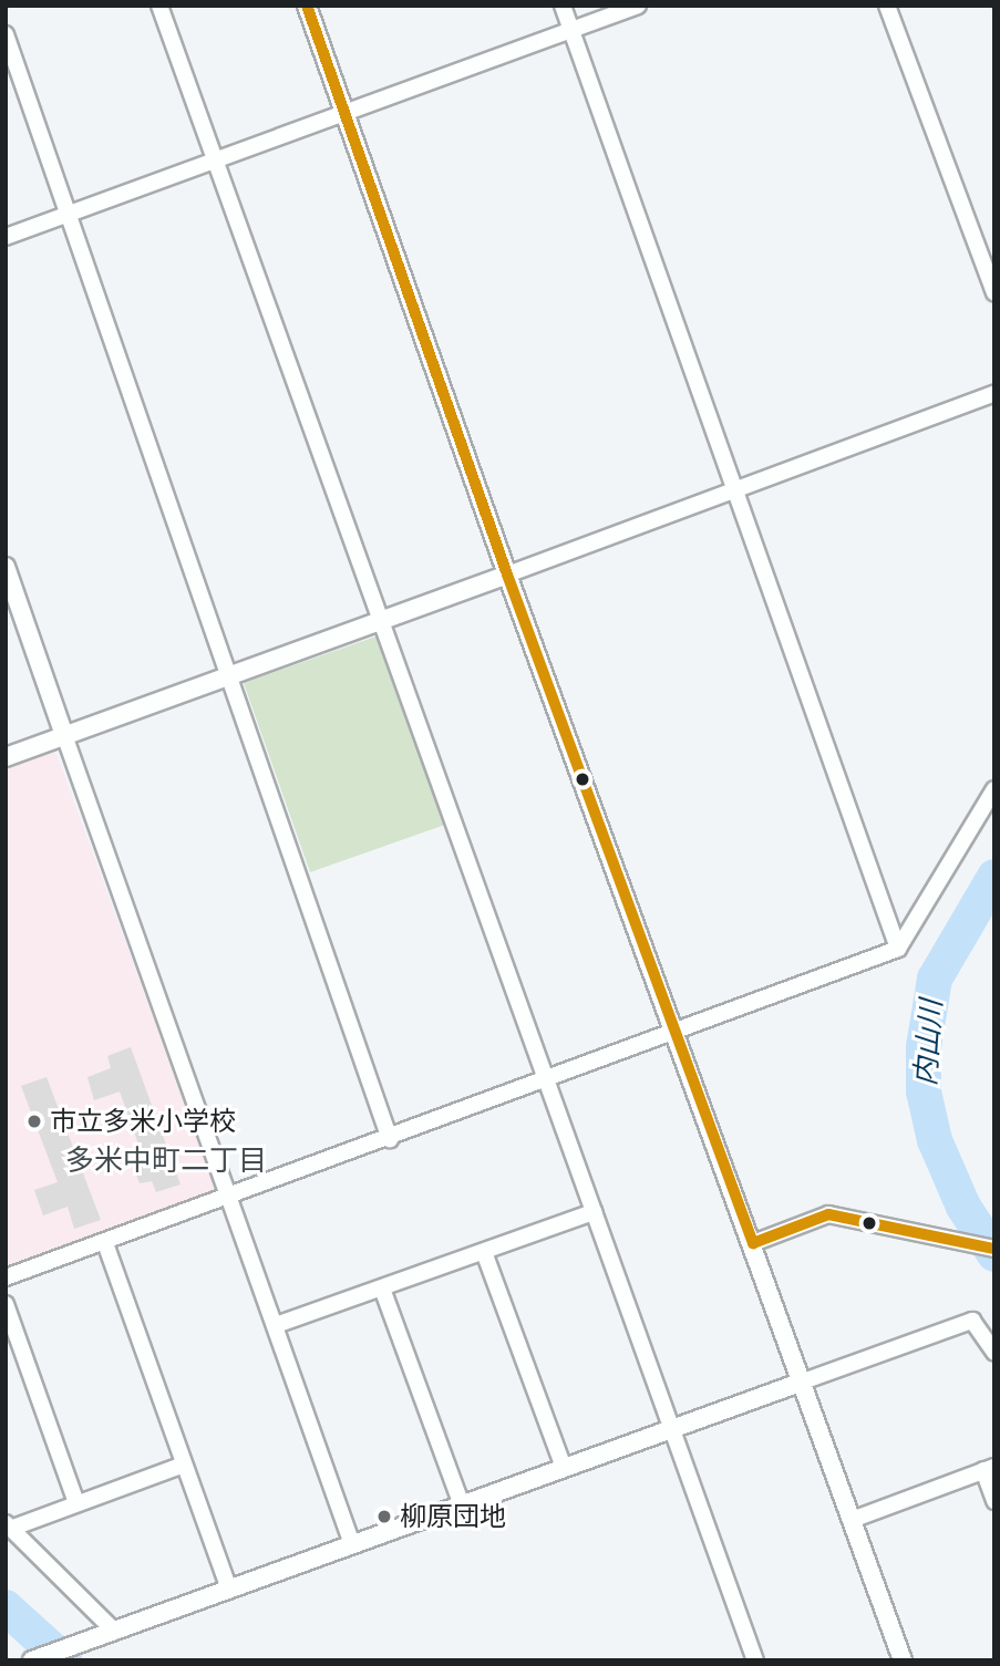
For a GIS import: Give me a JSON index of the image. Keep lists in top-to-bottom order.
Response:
{
  "districts": ["多米中町二丁目"],
  "water": ["内山川"],
  "places": ["市立多米小学校", "柳原団地"]
}
